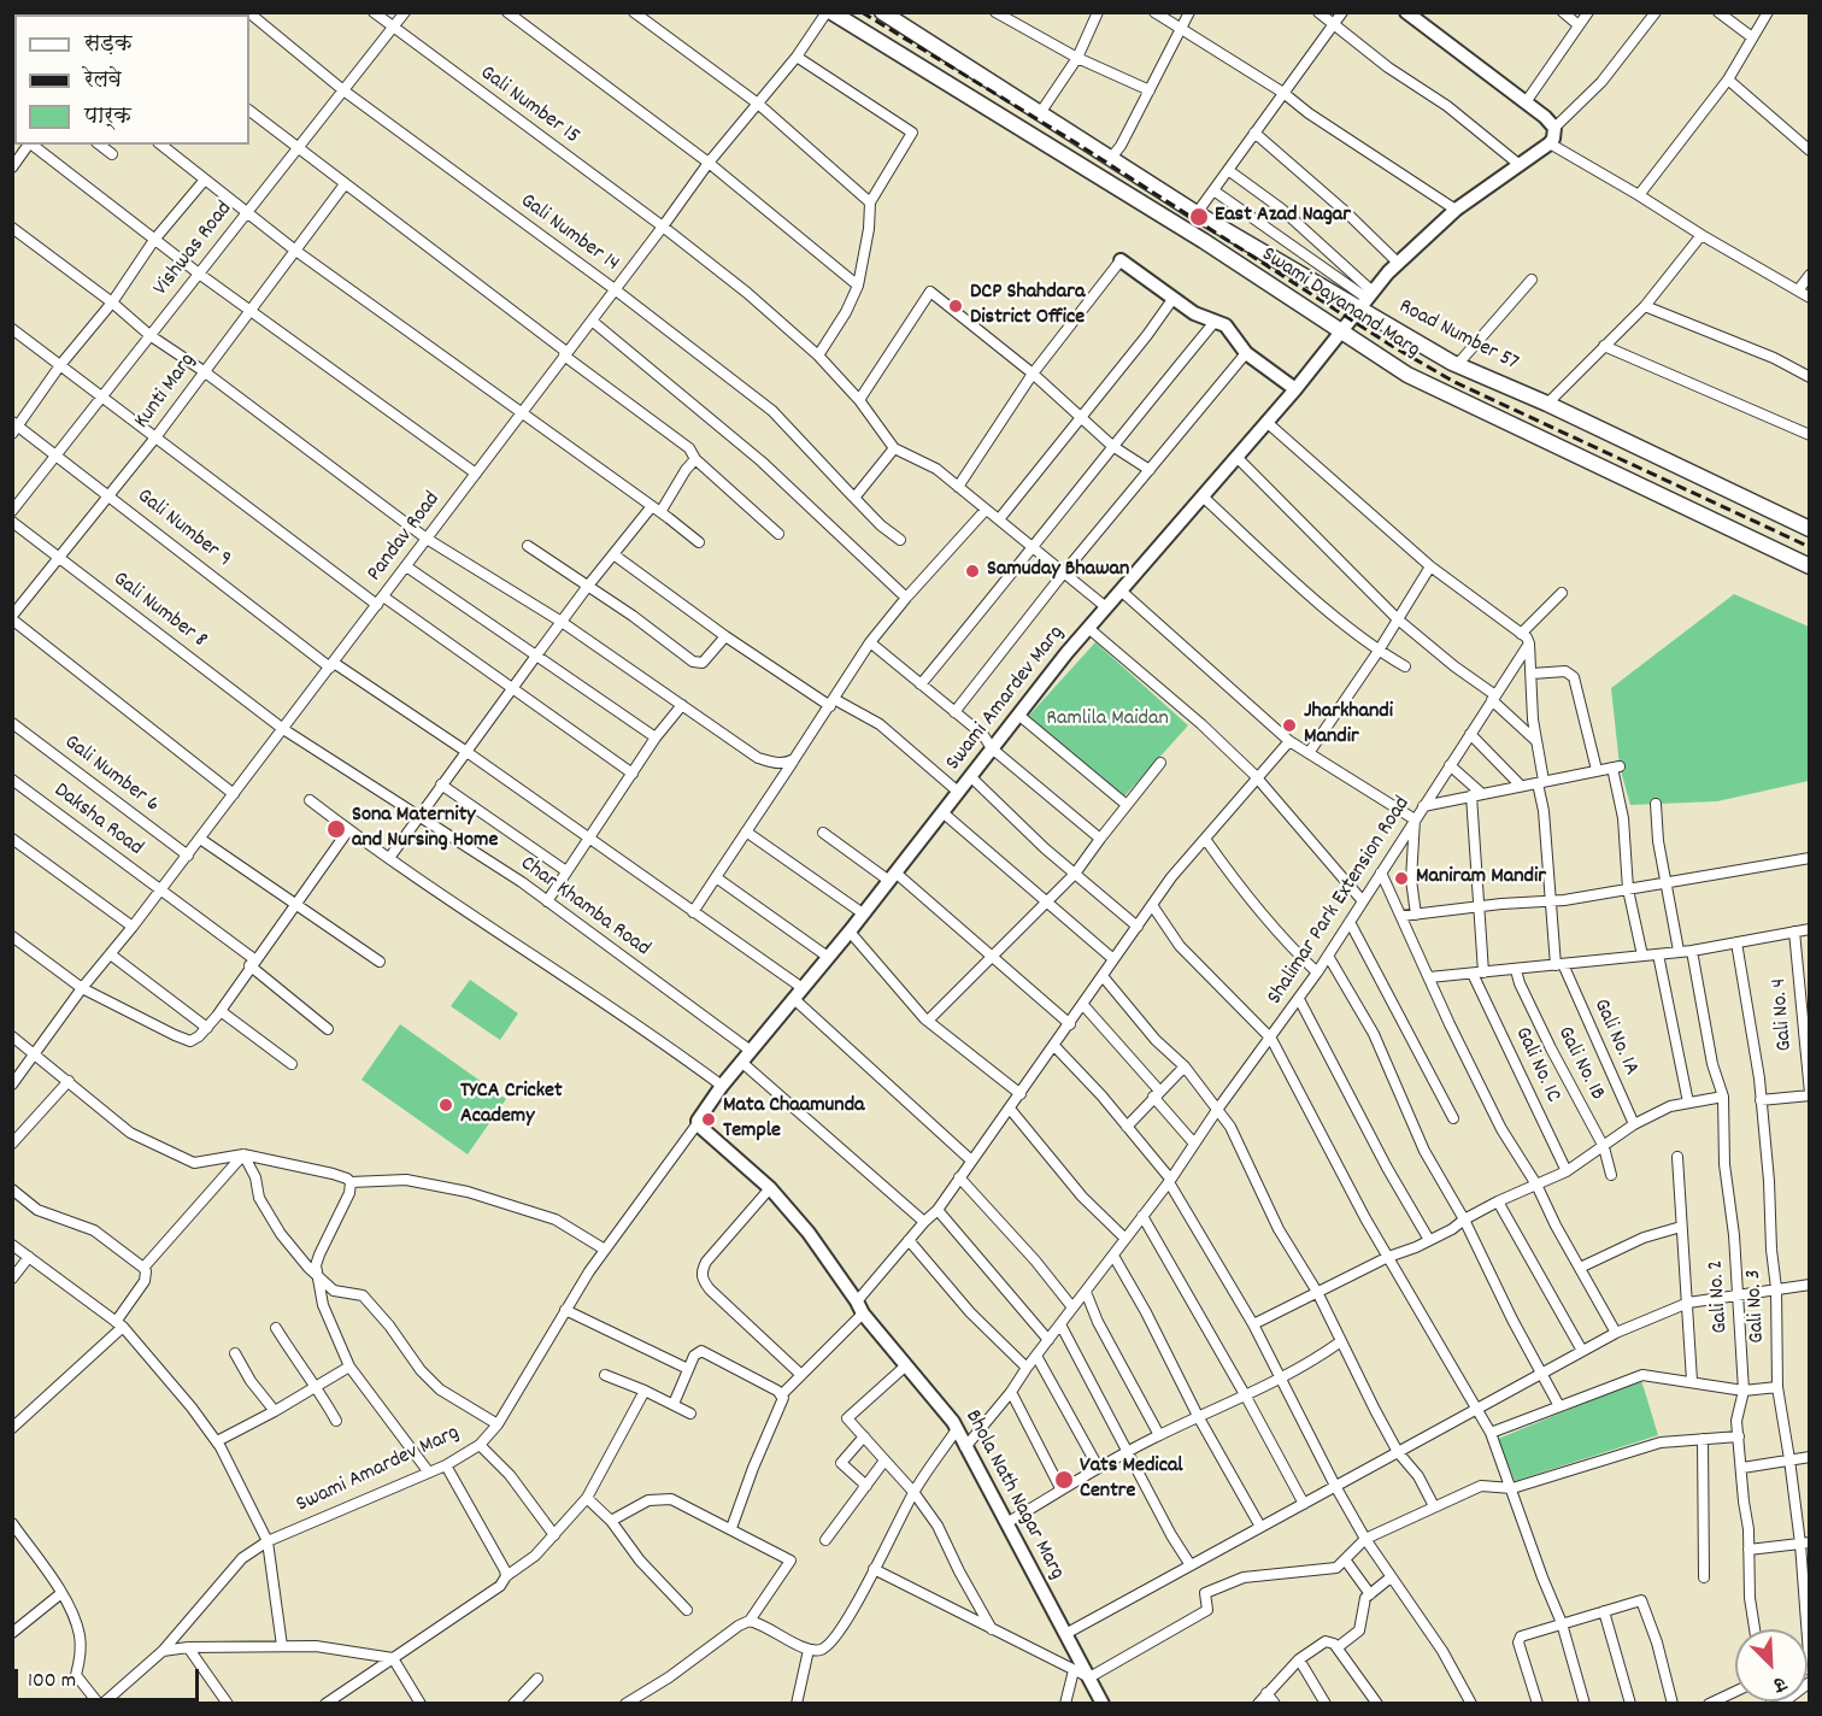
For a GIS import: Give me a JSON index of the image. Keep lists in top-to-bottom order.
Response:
{
  "streets": {
    "main road": ["Swami Dayanand Marg", "Road Number 57"],
    "street": [
      "Gali Number 15",
      "Gali Number 14",
      "Vishwas Road",
      "Kunti Marg",
      "Gali Number 9",
      "Pandav Road",
      "Gali Number 8",
      "Swami Amardev Marg",
      "Gali Number 6",
      "Daksha Road",
      "Shalimar Park Extension Road",
      "Char Khamba Road",
      "Gali No. 4",
      "Gali No. 1A",
      "Gali No. 1B",
      "Gali No. 1C",
      "Gali No. 2",
      "Gali No. 3",
      "Bhola Nath Nagar Marg"
    ]
  },
  "crossings": [
    ["Gali Number 15", "Vishwas Road"],
    ["Gali Number 15", "Pandav Road"],
    ["Gali Number 14", "Vishwas Road"],
    ["Gali Number 14", "Pandav Road"],
    ["Vishwas Road", "Gali Number 9"],
    ["Swami Dayanand Marg", "Pandav Road"],
    ["Swami Dayanand Marg", "Swami Amardev Marg"],
    ["Road Number 57", "Swami Amardev Marg"],
    ["Kunti Marg", "Gali Number 9"],
    ["Kunti Marg", "Gali Number 8"],
    ["Gali Number 9", "Pandav Road"],
    ["Gali Number 9", "Swami Amardev Marg"],
    ["Pandav Road", "Gali Number 8"],
    ["Pandav Road", "Gali Number 6"],
    ["Pandav Road", "Daksha Road"],
    ["Pandav Road", "Char Khamba Road"],
    ["Gali Number 8", "Char Khamba Road"],
    ["Swami Amardev Marg", "Char Khamba Road"],
    ["Swami Amardev Marg", "Bhola Nath Nagar Marg"],
    ["Shalimar Park Extension Road", "Gali No. 1A"],
    ["Shalimar Park Extension Road", "Bhola Nath Nagar Marg"]
  ],
  "parks": ["Ramlila Maidan"],
  "places": [
    "East Azad Nagar",
    "DCP Shahdara District Office",
    "Samuday Bhawan",
    "Jharkhandi Mandir",
    "Sona Maternity and Nursing Home",
    "Maniram Mandir",
    "TYCA Cricket Academy",
    "Mata Chaamunda Temple",
    "Vats Medical Centre"
  ],
  "legend": ["सड़क", "रेलवे", "पार्क"],
  "scale_bar": "100 m",
  "north": "bottom right"
}
